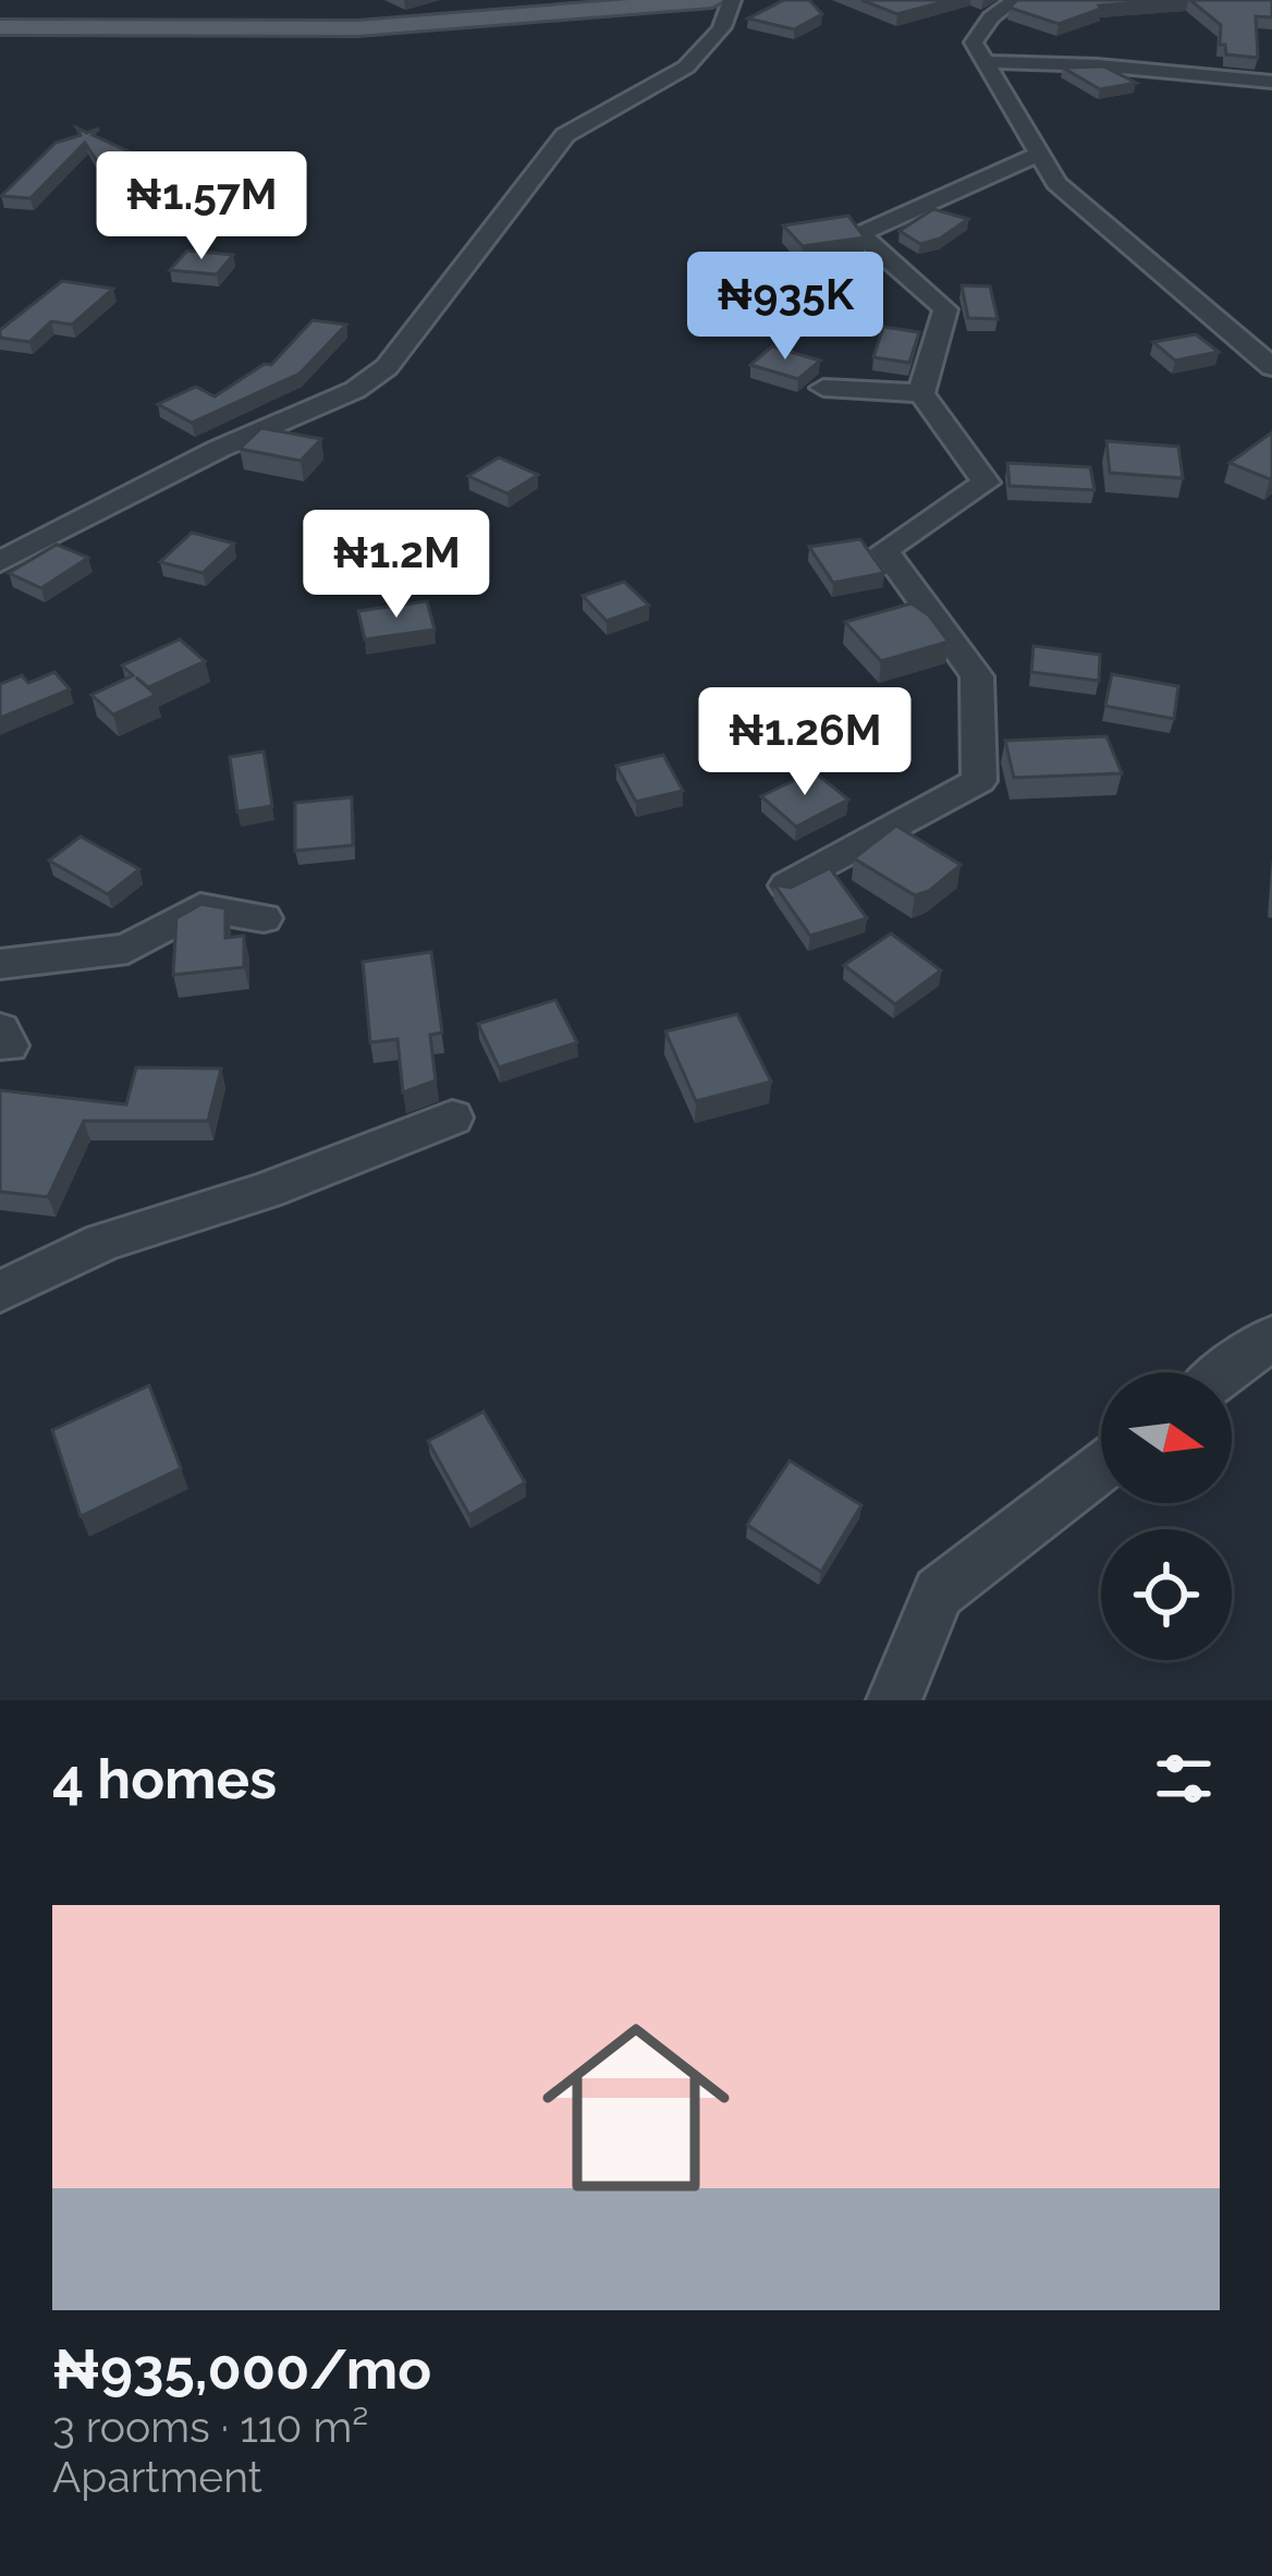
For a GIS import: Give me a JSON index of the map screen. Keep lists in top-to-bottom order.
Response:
{
  "north": "right",
  "page": {
    "price": [
      "₦1.57M",
      "₦935K",
      "₦1.2M",
      "₦1.26M"
    ],
    "heading": "4 homes",
    "list": [
      {
        "name": "₦935,000/mo",
        "note": "3 rooms · 110 m² · Apartment"
      }
    ]
  }
}
